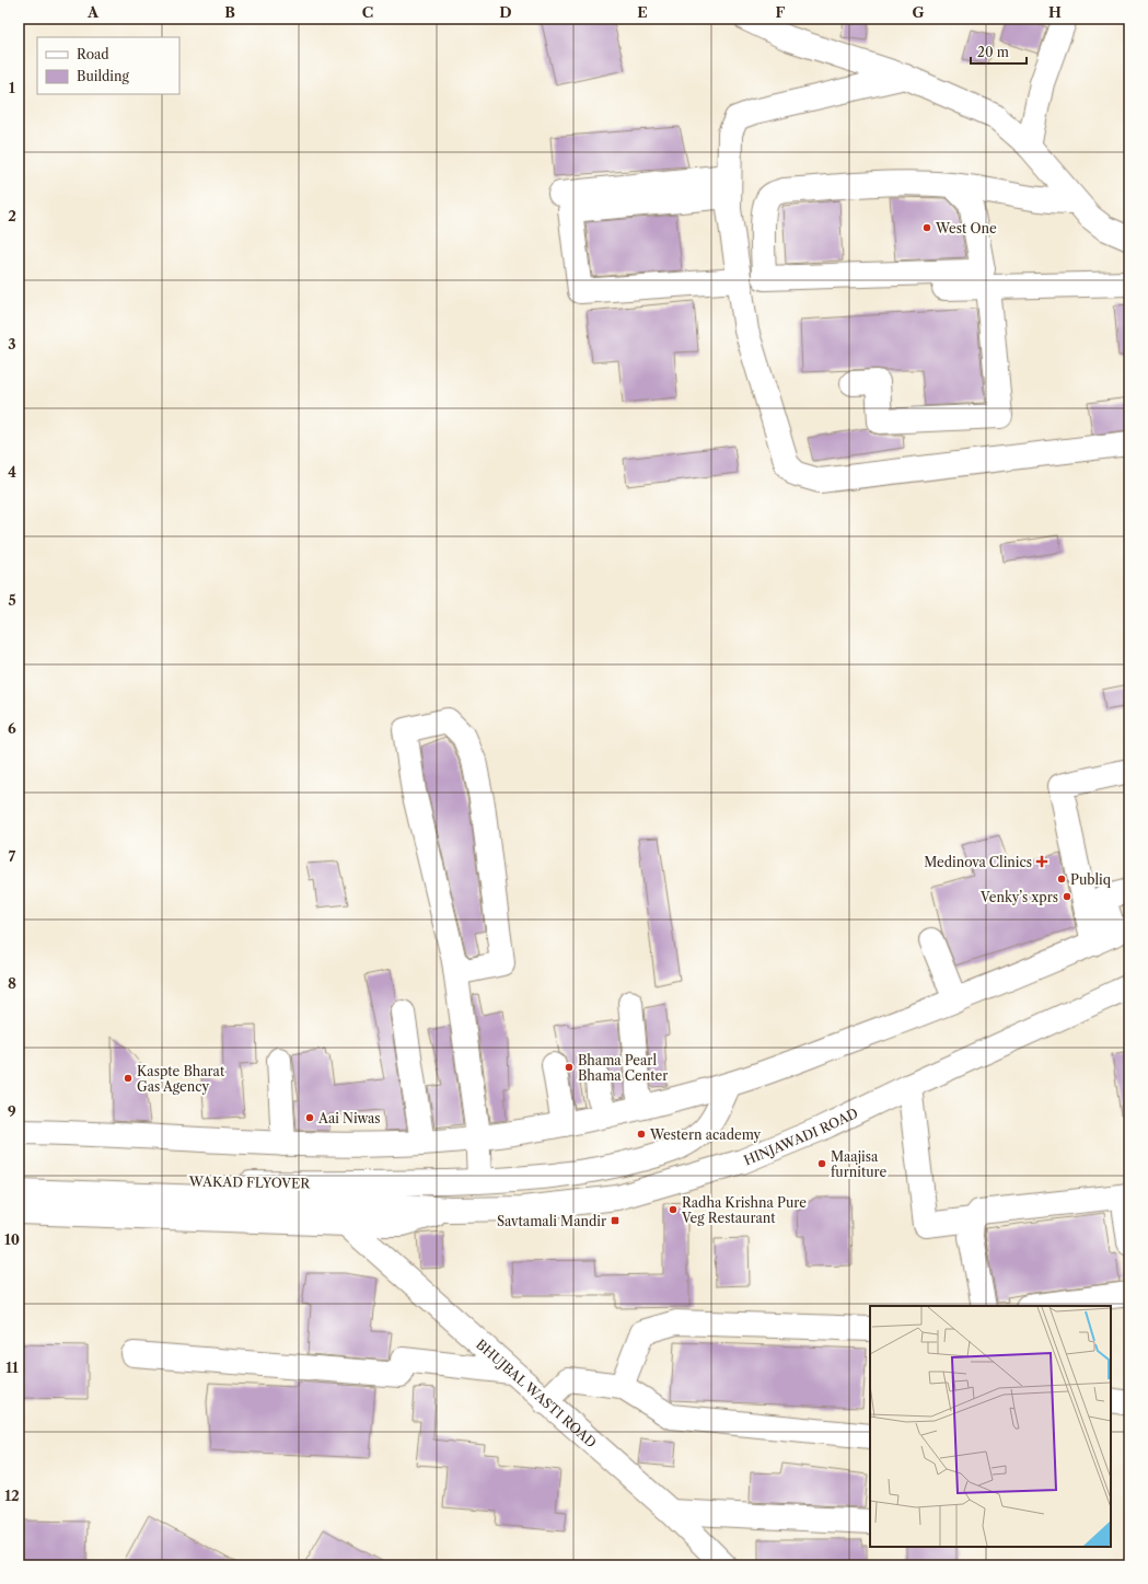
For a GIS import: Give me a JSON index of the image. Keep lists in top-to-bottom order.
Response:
{
  "streets": {
    "street": ["HINJAWADI ROAD", "WAKAD FLYOVER", "BHUJBAL WASTI ROAD"]
  },
  "crossings": [
    ["HINJAWADI ROAD", "WAKAD FLYOVER"]
  ],
  "places": {
    "other": [
      "West One",
      "Publiq",
      "Venky’s xprs",
      "Bhama Pearl Bhama Center",
      "Kaspte Bharat Gas Agency",
      "Aai Niwas",
      "Western academy",
      "Maajisa furniture",
      "Radha Krishna Pure Veg Restaurant"
    ],
    "health": ["Medinova Clinics"],
    "transit": ["Savtamali Mandir"]
  },
  "legend": ["Road", "Building"],
  "scale_bar": "20 m",
  "grid": {
    "columns": [
      "A",
      "B",
      "C",
      "D",
      "E",
      "F",
      "G",
      "H"
    ],
    "rows": [
      "1",
      "2",
      "3",
      "4",
      "5",
      "6",
      "7",
      "8",
      "9",
      "10",
      "11",
      "12"
    ]
  }
}
